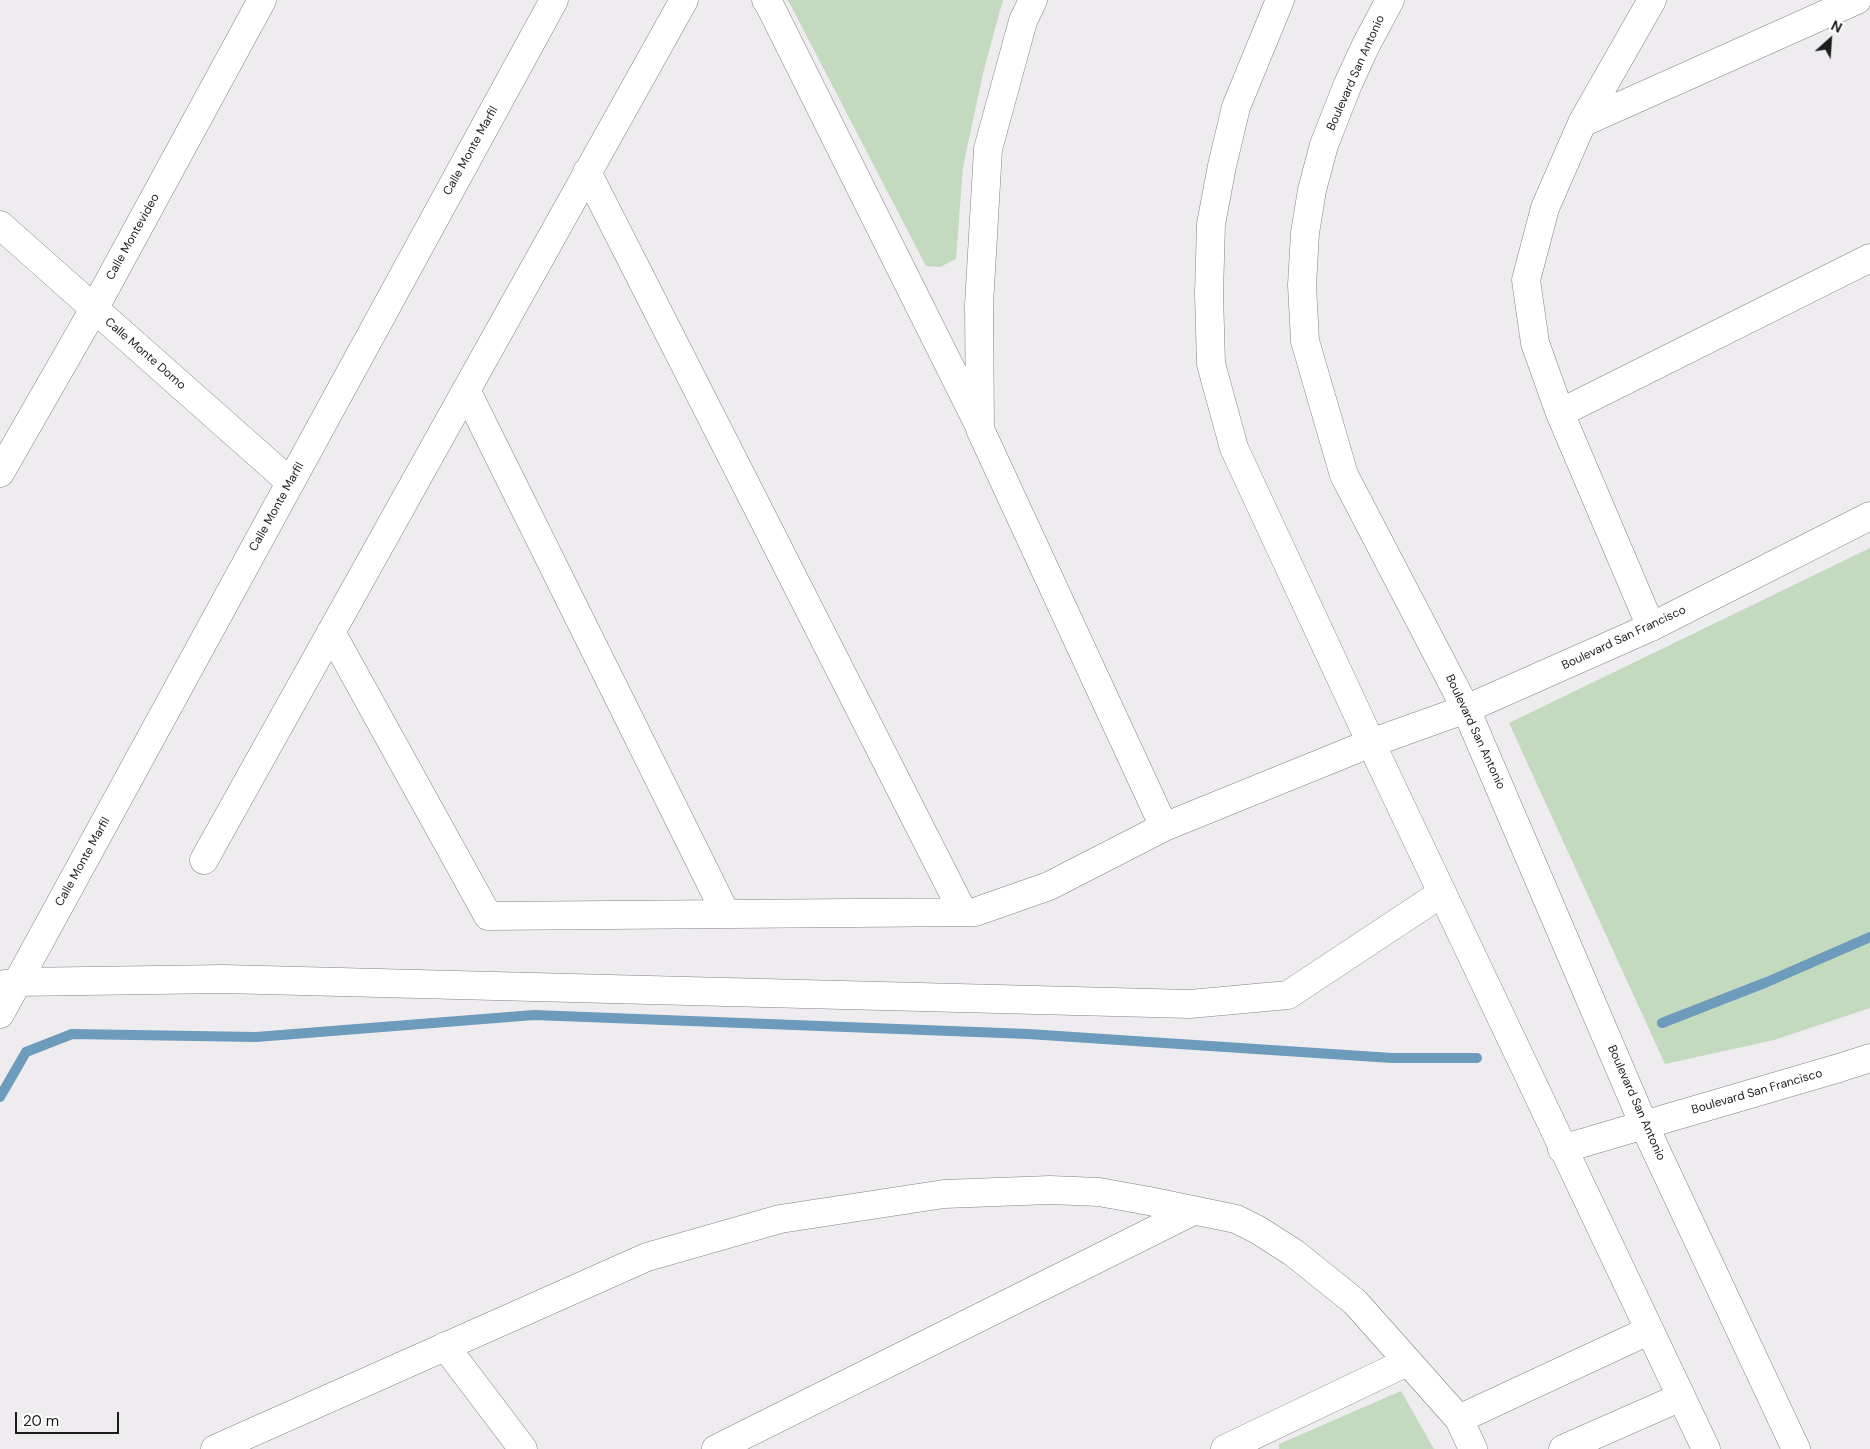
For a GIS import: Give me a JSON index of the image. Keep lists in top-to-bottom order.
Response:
{
  "streets": {
    "street": [
      "Boulevard San Antonio",
      "Calle Monte Marfil",
      "Calle Montevideo",
      "Calle Monte Domo",
      "Boulevard San Francisco"
    ]
  },
  "crossings": [
    ["Boulevard San Antonio", "Boulevard San Francisco"],
    ["Calle Monte Marfil", "Calle Monte Domo"],
    ["Calle Montevideo", "Calle Monte Domo"]
  ],
  "scale_bar": "20 m",
  "north": "top right"
}
